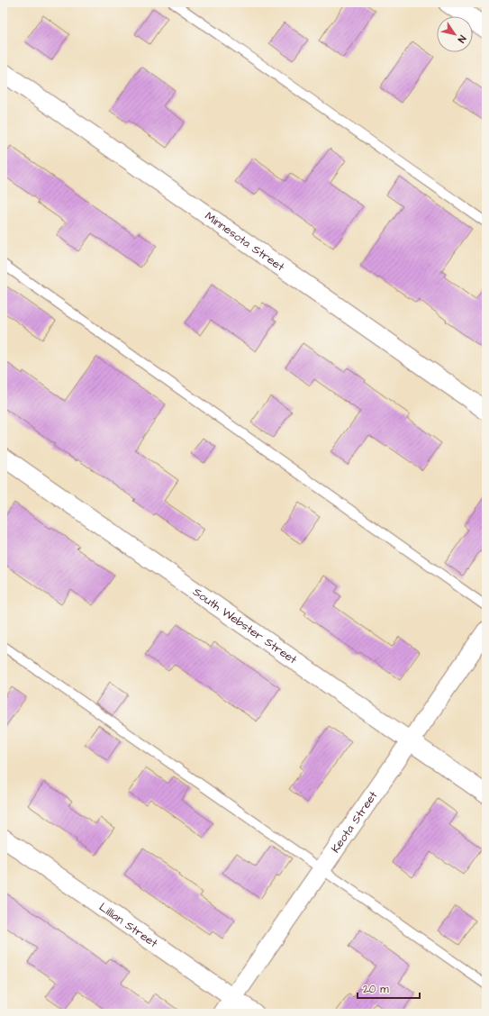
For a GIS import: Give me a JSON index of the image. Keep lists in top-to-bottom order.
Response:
{
  "streets": {
    "street": [
      "Minnesota Street",
      "South Webster Street",
      "Keota Street",
      "Lillian Street"
    ]
  },
  "crossings": [
    ["South Webster Street", "Keota Street"],
    ["Keota Street", "Lillian Street"]
  ],
  "scale_bar": "20 m",
  "north": "bottom right"
}
